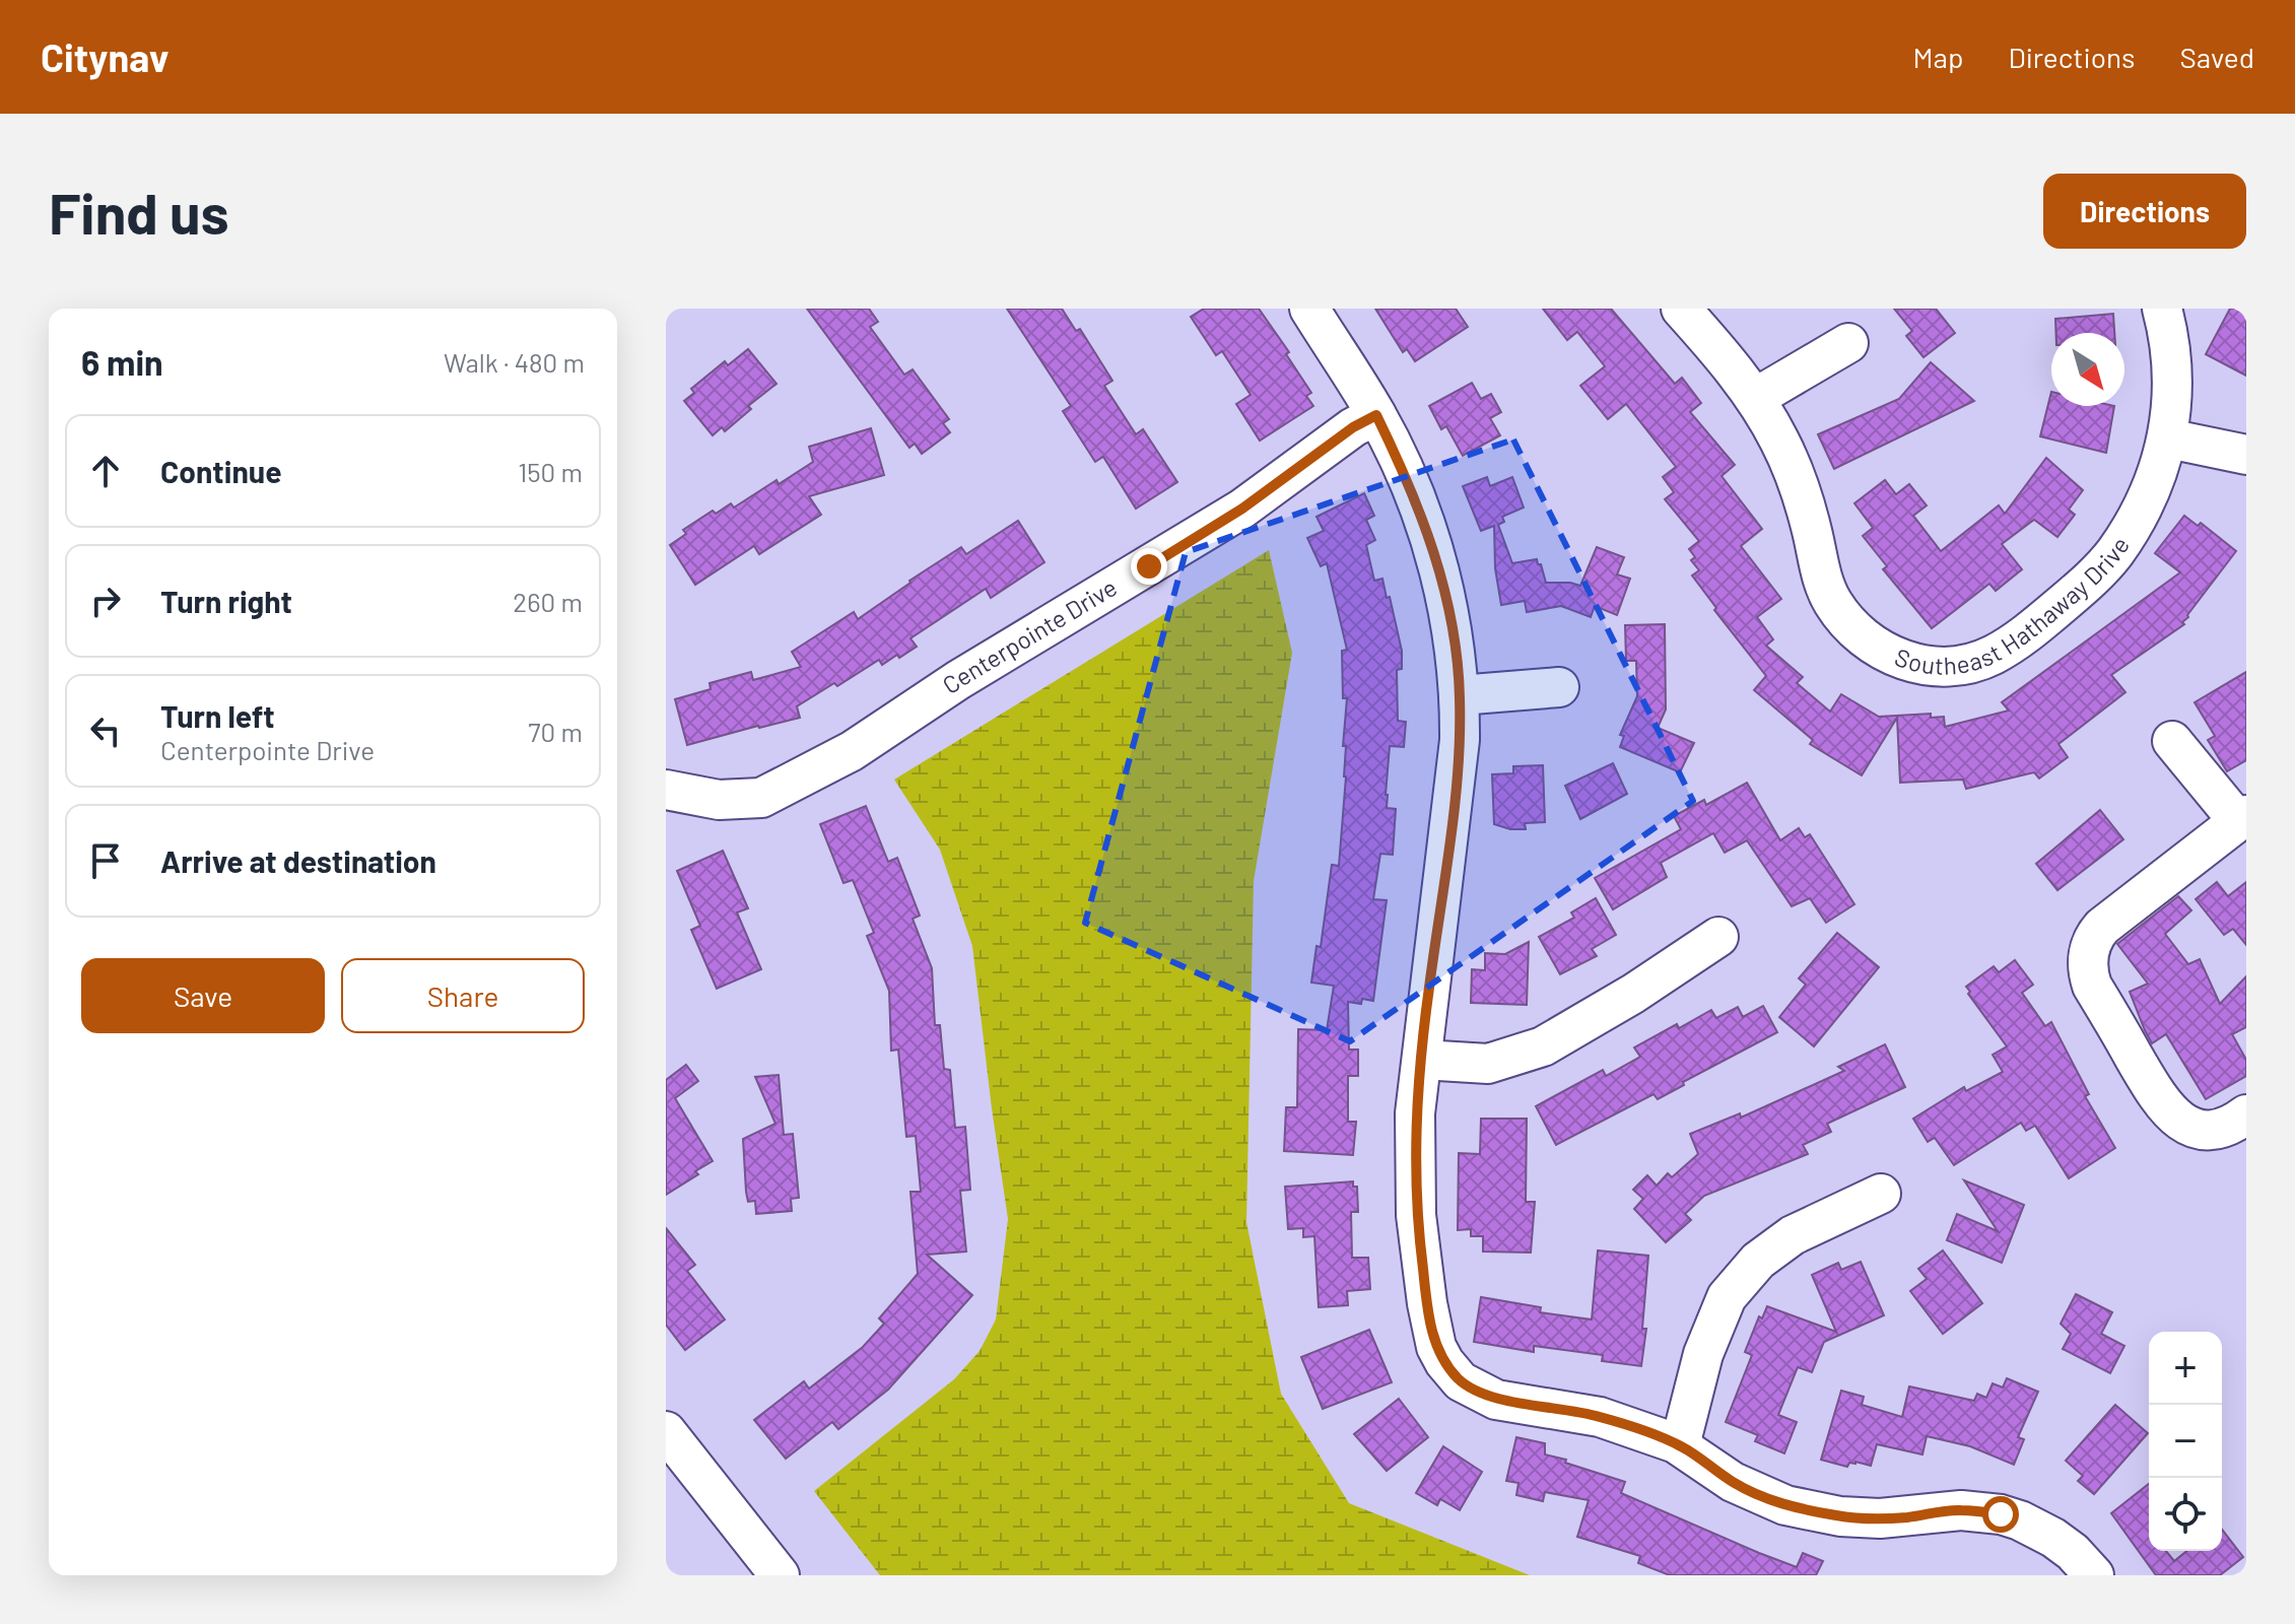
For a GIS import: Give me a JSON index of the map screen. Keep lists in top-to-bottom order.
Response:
{
  "streets": {
    "street": ["Southeast Hathaway Drive", "Centerpointe Drive"]
  },
  "north": "bottom right",
  "page": {
    "header": "Citynav",
    "nav": ["Map", "Directions", "Saved"],
    "buttons": [
      "Directions",
      ["Save", "Share"]
    ],
    "title": "Find us",
    "heading": ["6 min", "Walk · 480 m"],
    "list": [
      ["Continue", "150 m"],
      ["Turn right", "260 m"],
      ["Turn left", "Centerpointe Drive", "70 m"],
      "Arrive at destination"
    ],
    "map_buttons": ["+", "−"]
  }
}
